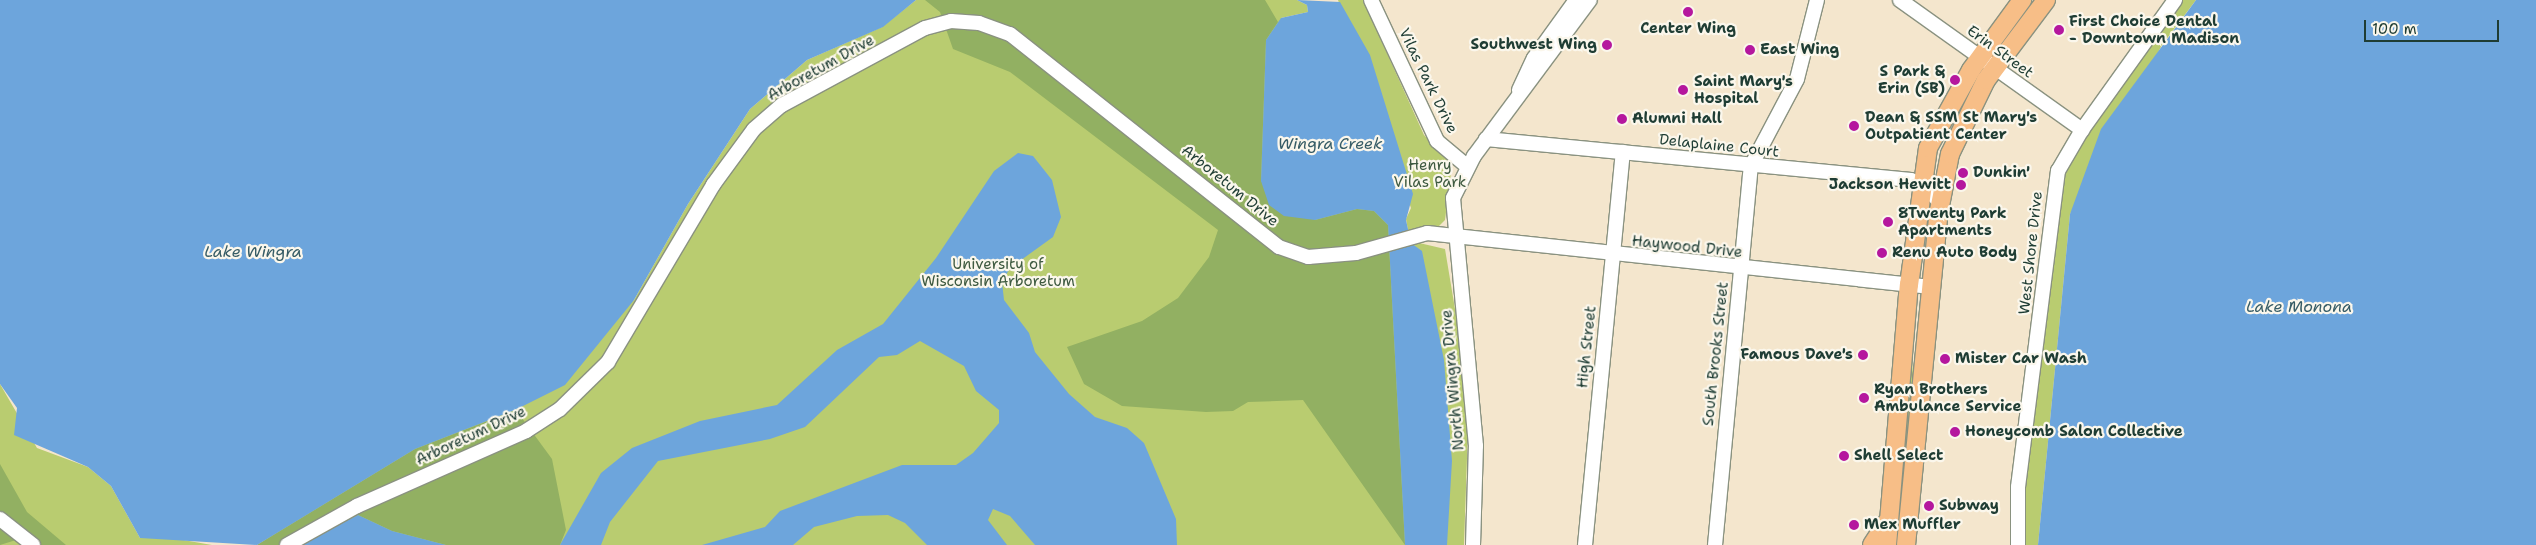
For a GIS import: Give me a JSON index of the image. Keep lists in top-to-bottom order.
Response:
{
  "streets": {
    "street": [
      "Erin Street",
      "Arboretum Drive",
      "Vilas Park Drive",
      "Delaplaine Court",
      "Haywood Drive",
      "West Shore Drive",
      "High Street",
      "South Brooks Street",
      "North Wingra Drive"
    ]
  },
  "crossings": [
    ["Erin Street", "West Shore Drive"],
    ["Arboretum Drive", "Haywood Drive"],
    ["Vilas Park Drive", "North Wingra Drive"],
    ["Delaplaine Court", "High Street"],
    ["Delaplaine Court", "South Brooks Street"],
    ["Delaplaine Court", "North Wingra Drive"],
    ["Haywood Drive", "High Street"],
    ["Haywood Drive", "South Brooks Street"],
    ["Haywood Drive", "North Wingra Drive"]
  ],
  "water": ["Wingra Creek", "Lake Wingra", "Lake Monona"],
  "parks": ["Henry Vilas Park", "University of Wisconsin Arboretum"],
  "places": [
    "Center Wing",
    "First Choice Dental - Downtown Madison",
    "Southwest Wing",
    "East Wing",
    "S Park & Erin (SB)",
    "Saint Mary's Hospital",
    "Alumni Hall",
    "Dean & SSM St Mary's Outpatient Center",
    "Dunkin'",
    "Jackson Hewitt",
    "8Twenty Park Apartments",
    "Renu Auto Body",
    "Famous Dave's",
    "Mister Car Wash",
    "Ryan Brothers Ambulance Service",
    "Honeycomb Salon Collective",
    "Shell Select",
    "Subway",
    "Mex Muffler"
  ],
  "scale_bar": "100 m"
}
